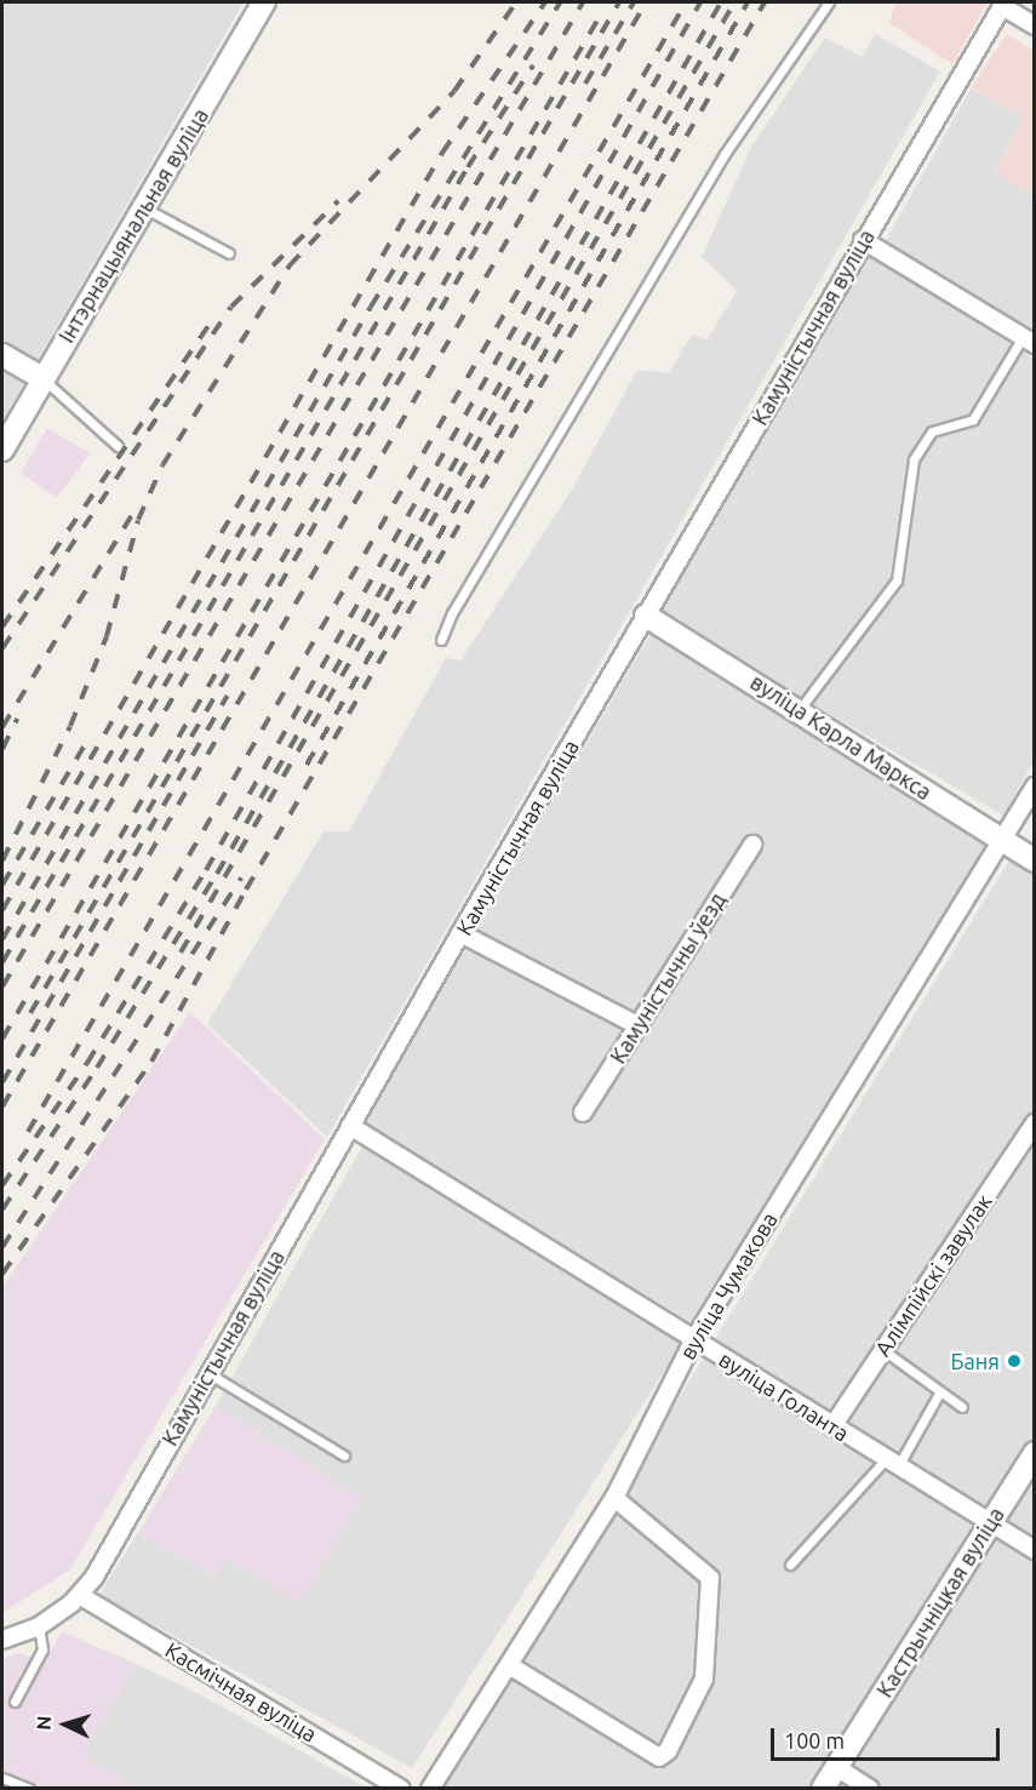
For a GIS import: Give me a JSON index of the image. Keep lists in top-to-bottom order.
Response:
{
  "streets": {
    "street": [
      "Інтэрнацыянальная вуліца",
      "Камуністычная вуліца",
      "вуліца Карла Маркса",
      "Камуністычны ўезд",
      "Алімпійскі завулак",
      "вуліца Чумакова",
      "вуліца Голанта",
      "Кастрычніцкая вуліца",
      "Касмічная вуліца"
    ]
  },
  "crossings": [
    ["Камуністычная вуліца", "вуліца Карла Маркса"],
    ["Камуністычная вуліца", "вуліца Голанта"],
    ["Камуністычная вуліца", "Касмічная вуліца"],
    ["вуліца Карла Маркса", "вуліца Чумакова"],
    ["Алімпійскі завулак", "вуліца Голанта"],
    ["вуліца Чумакова", "вуліца Голанта"],
    ["вуліца Голанта", "Кастрычніцкая вуліца"]
  ],
  "places": ["Баня"],
  "scale_bar": "100 m",
  "north": "left"
}
